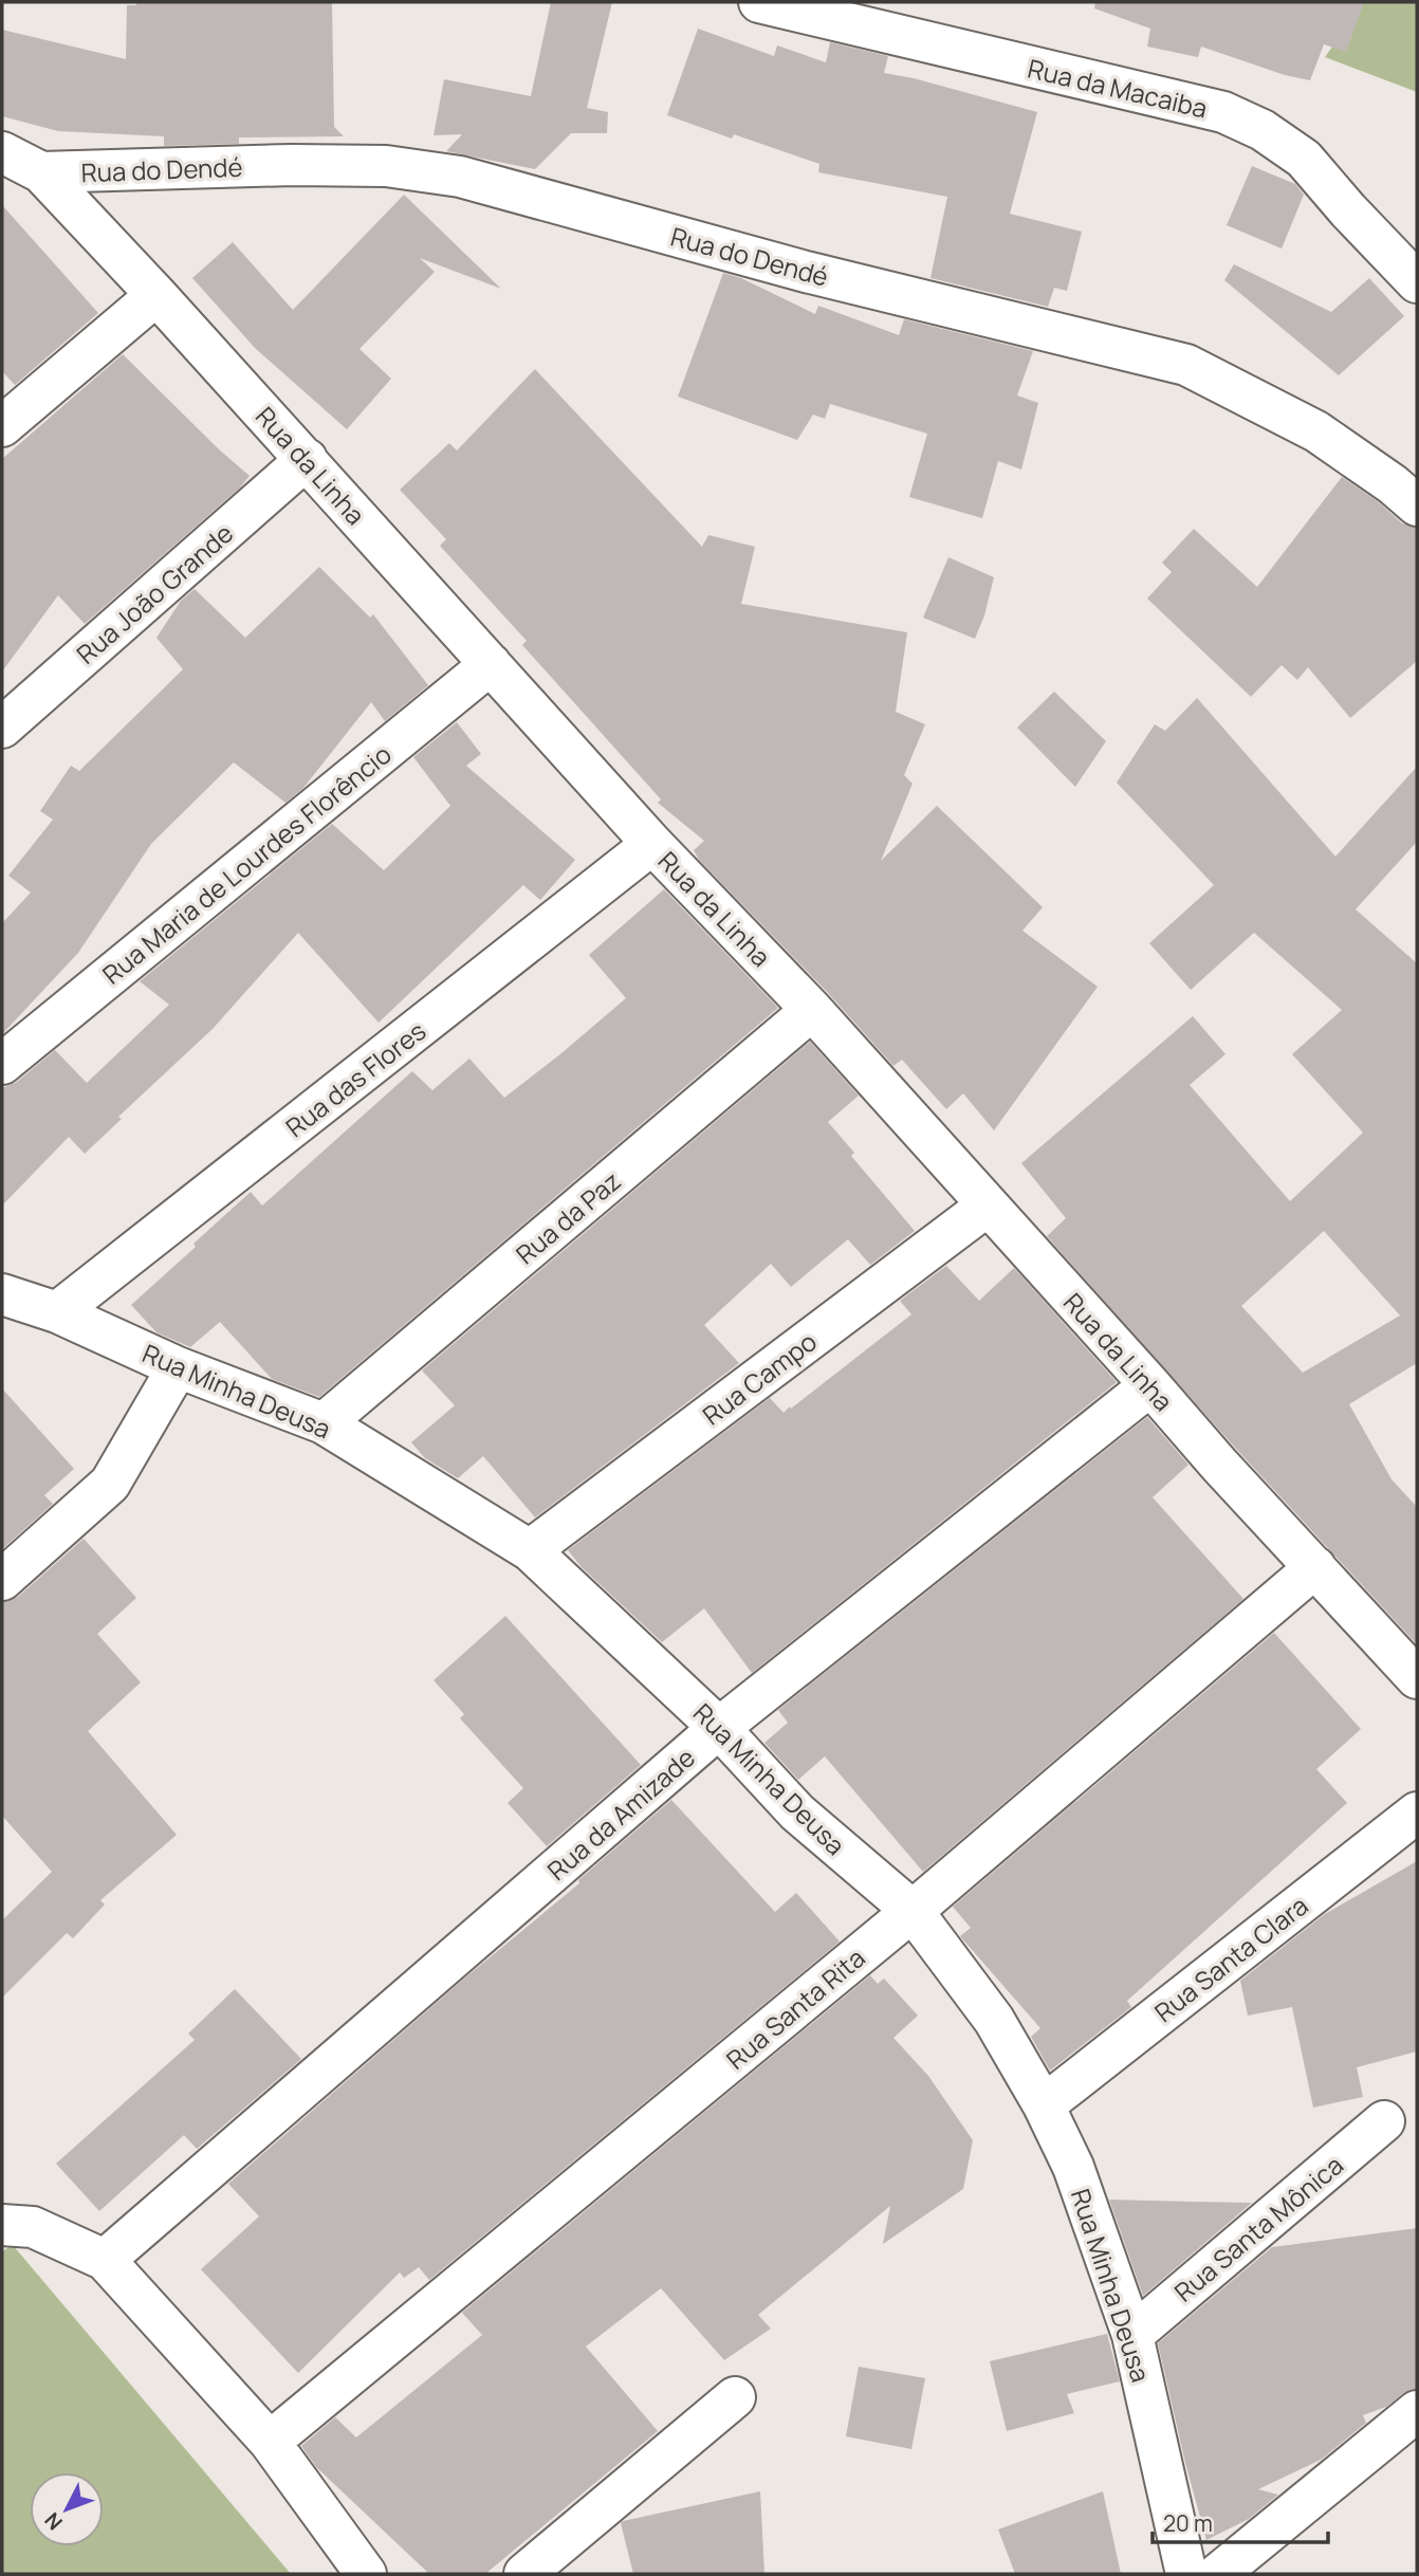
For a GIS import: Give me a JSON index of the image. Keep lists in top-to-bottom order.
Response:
{
  "streets": {
    "street": [
      "Rua da Macaiba",
      "Rua do Dendé",
      "Rua da Linha",
      "Rua João Grande",
      "Rua Maria de Lourdes Florêncio",
      "Rua das Flores",
      "Rua da Paz",
      "Rua Campo",
      "Rua Minha Deusa",
      "Rua da Amizade",
      "Rua Santa Clara",
      "Rua Santa Rita",
      "Rua Santa Mônica"
    ]
  },
  "crossings": [
    ["Rua do Dendé", "Rua da Linha"],
    ["Rua da Linha", "Rua João Grande"],
    ["Rua da Linha", "Rua Maria de Lourdes Florêncio"],
    ["Rua da Linha", "Rua das Flores"],
    ["Rua da Linha", "Rua da Paz"],
    ["Rua da Linha", "Rua Campo"],
    ["Rua da Linha", "Rua da Amizade"],
    ["Rua da Linha", "Rua Santa Rita"],
    ["Rua das Flores", "Rua Minha Deusa"],
    ["Rua da Paz", "Rua Minha Deusa"],
    ["Rua Campo", "Rua Minha Deusa"],
    ["Rua Minha Deusa", "Rua da Amizade"],
    ["Rua Minha Deusa", "Rua Santa Clara"],
    ["Rua Minha Deusa", "Rua Santa Rita"],
    ["Rua Minha Deusa", "Rua Santa Mônica"]
  ],
  "scale_bar": "20 m",
  "north": "bottom left"
}
